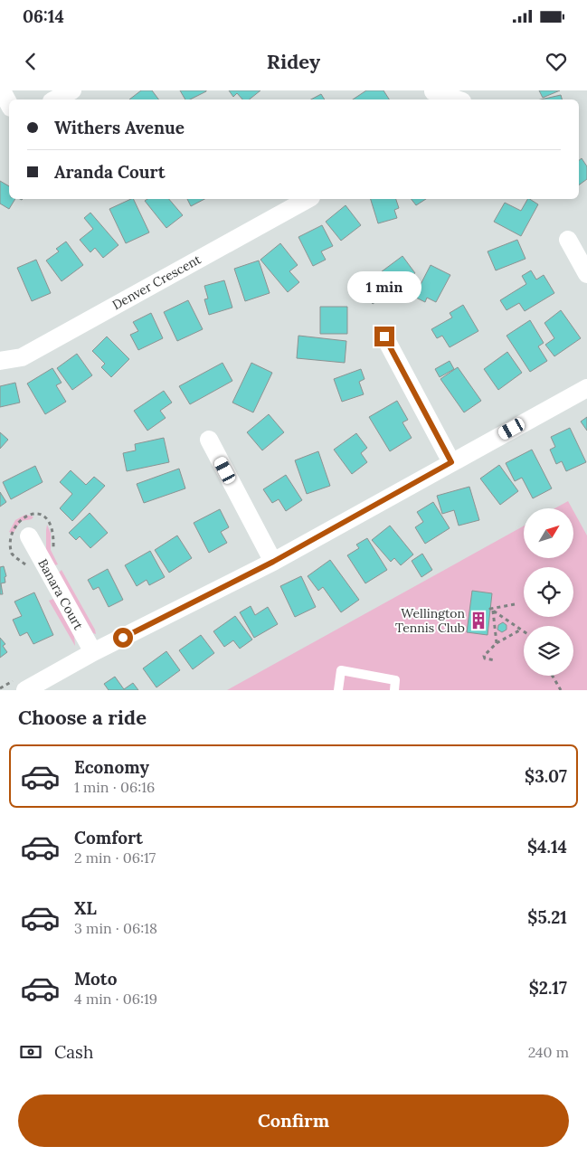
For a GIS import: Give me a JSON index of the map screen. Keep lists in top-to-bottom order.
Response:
{
  "streets": {
    "street": ["Denver Crescent", "Banara Court"]
  },
  "places": {
    "building": ["Wellington Tennis Club"]
  },
  "north": "top right",
  "page": {
    "status": "06:14",
    "header": "Ridey",
    "banner": ["Withers Avenue", "Aranda Court"],
    "bubble": "1 min",
    "heading": "Choose a ride",
    "list": [
      {
        "name": "Economy",
        "note": "1 min · 06:16",
        "value": "$3.07"
      },
      {
        "name": "Comfort",
        "note": "2 min · 06:17",
        "value": "$4.14"
      },
      {
        "name": "XL",
        "note": "3 min · 06:18",
        "value": "$5.21"
      },
      {
        "name": "Moto",
        "note": "4 min · 06:19",
        "value": "$2.17"
      }
    ],
    "pay": ["Cash", "240 m"],
    "buttons": "Confirm"
  }
}
